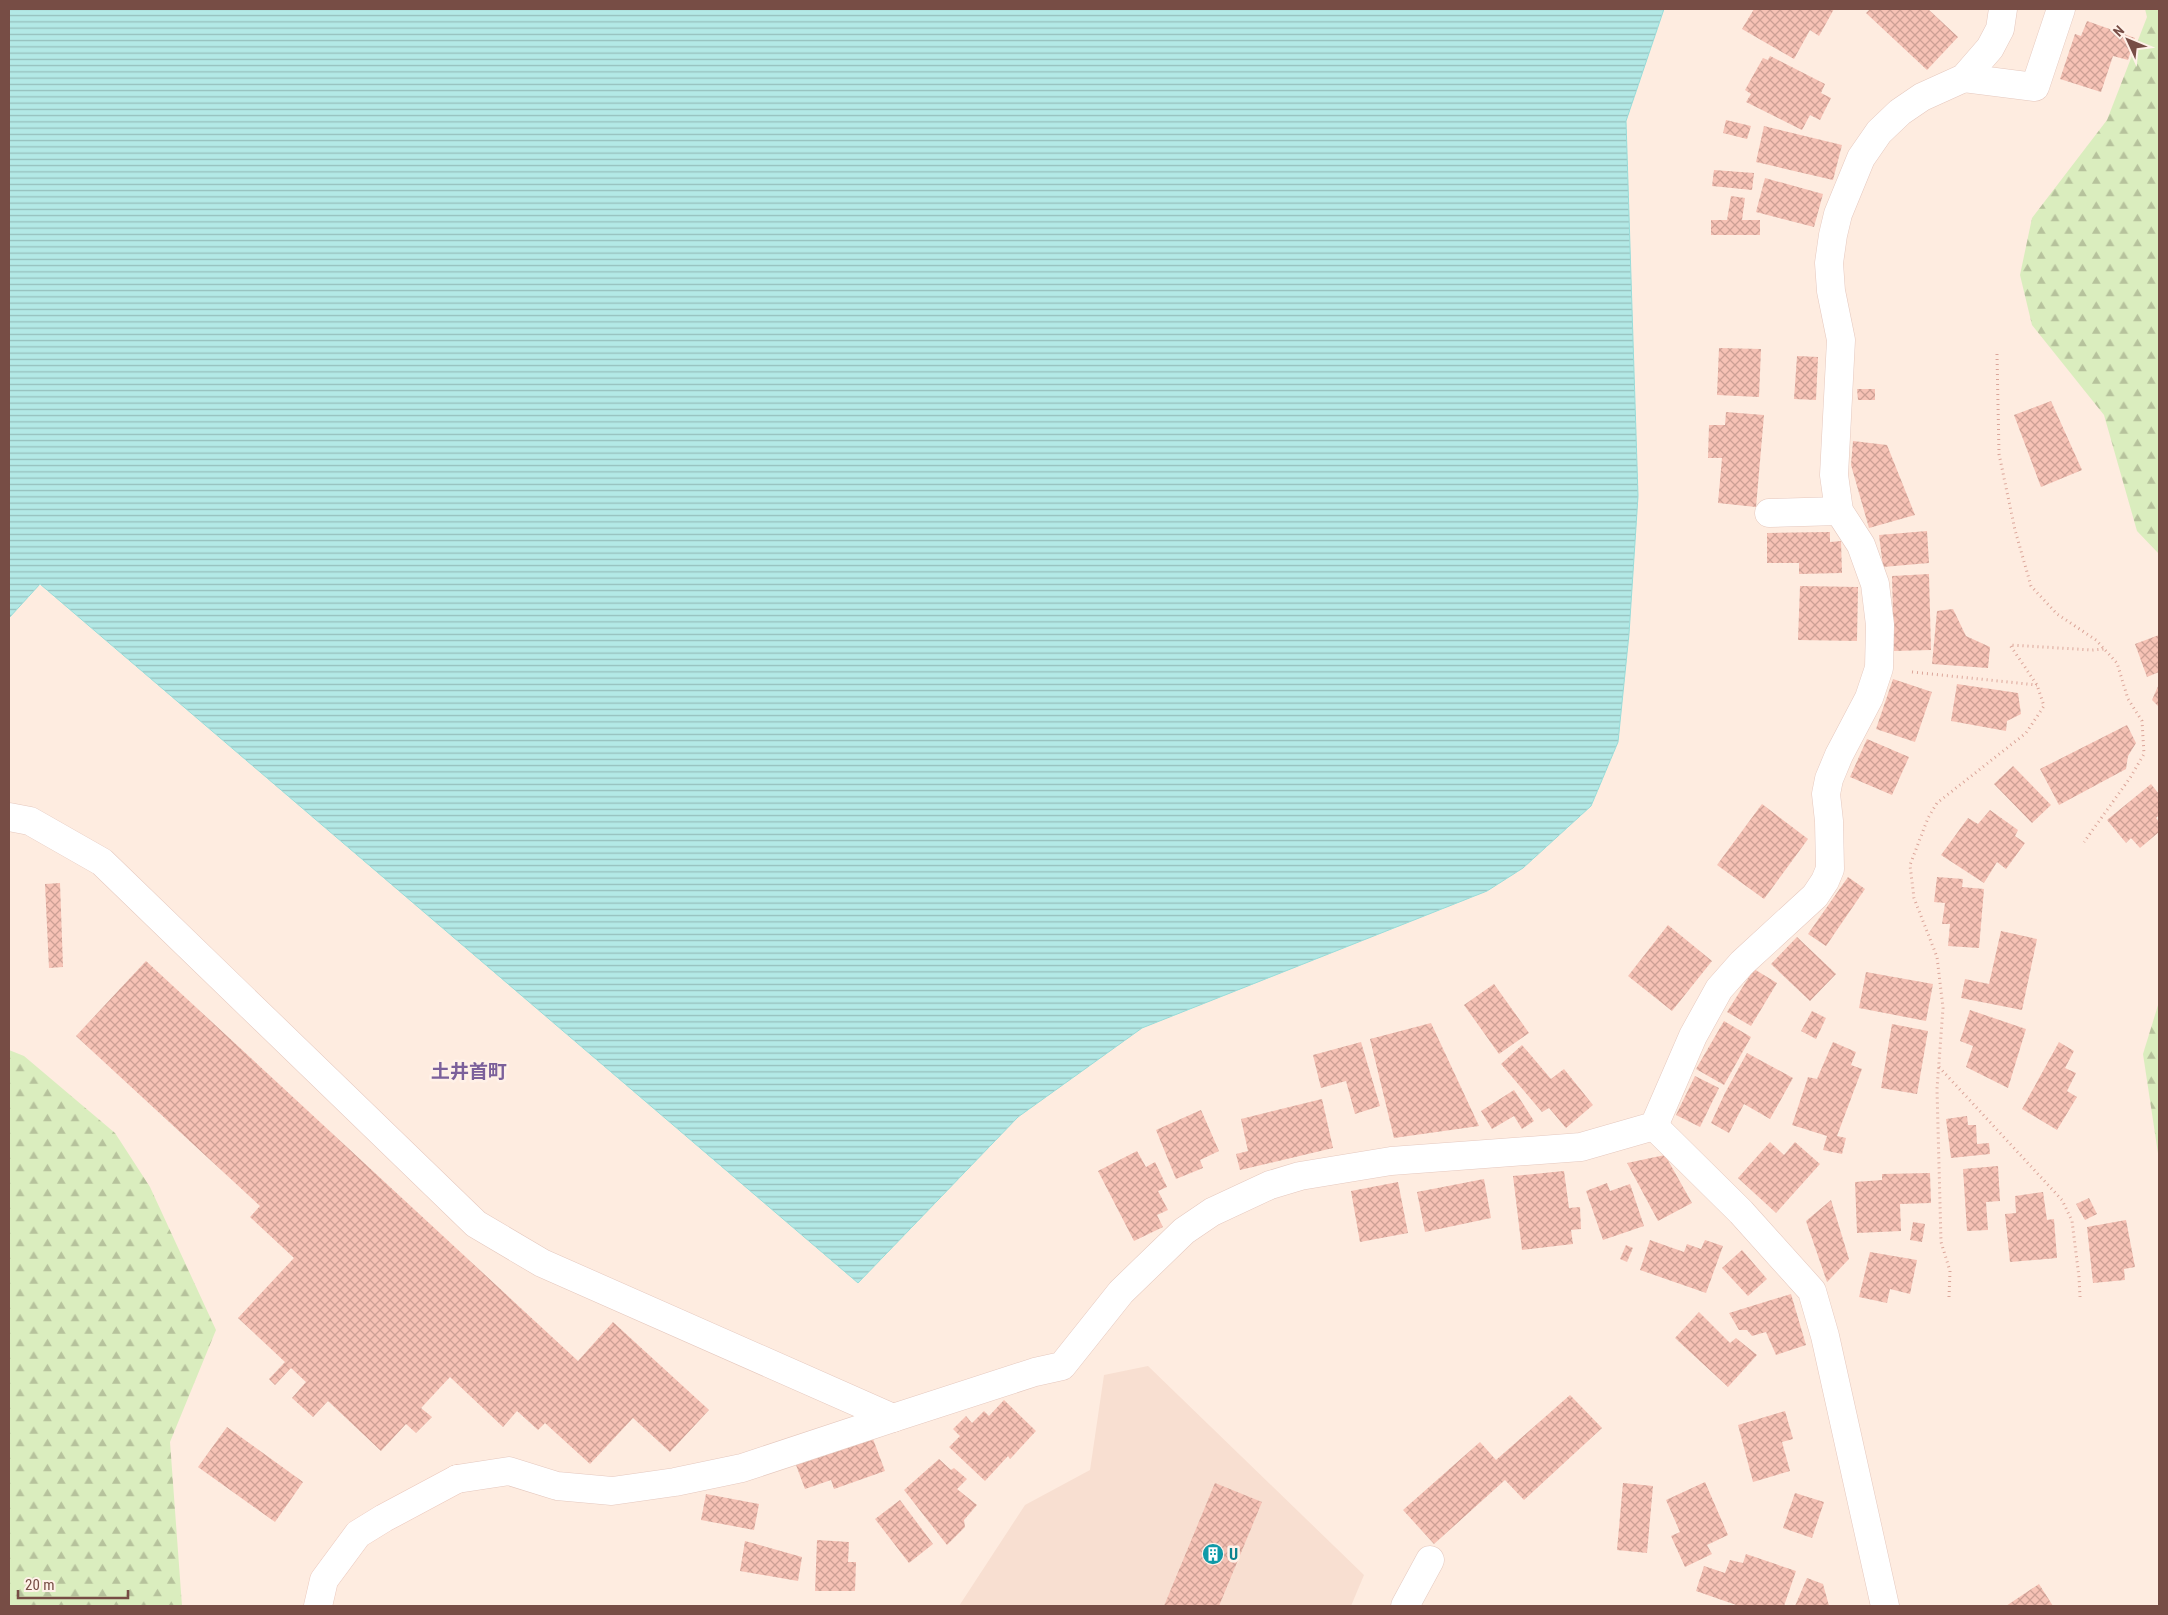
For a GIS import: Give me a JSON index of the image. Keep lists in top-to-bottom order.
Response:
{
  "districts": ["土井首町"],
  "places": {
    "building": ["U"]
  },
  "scale_bar": "20 m",
  "north": "top left"
}
